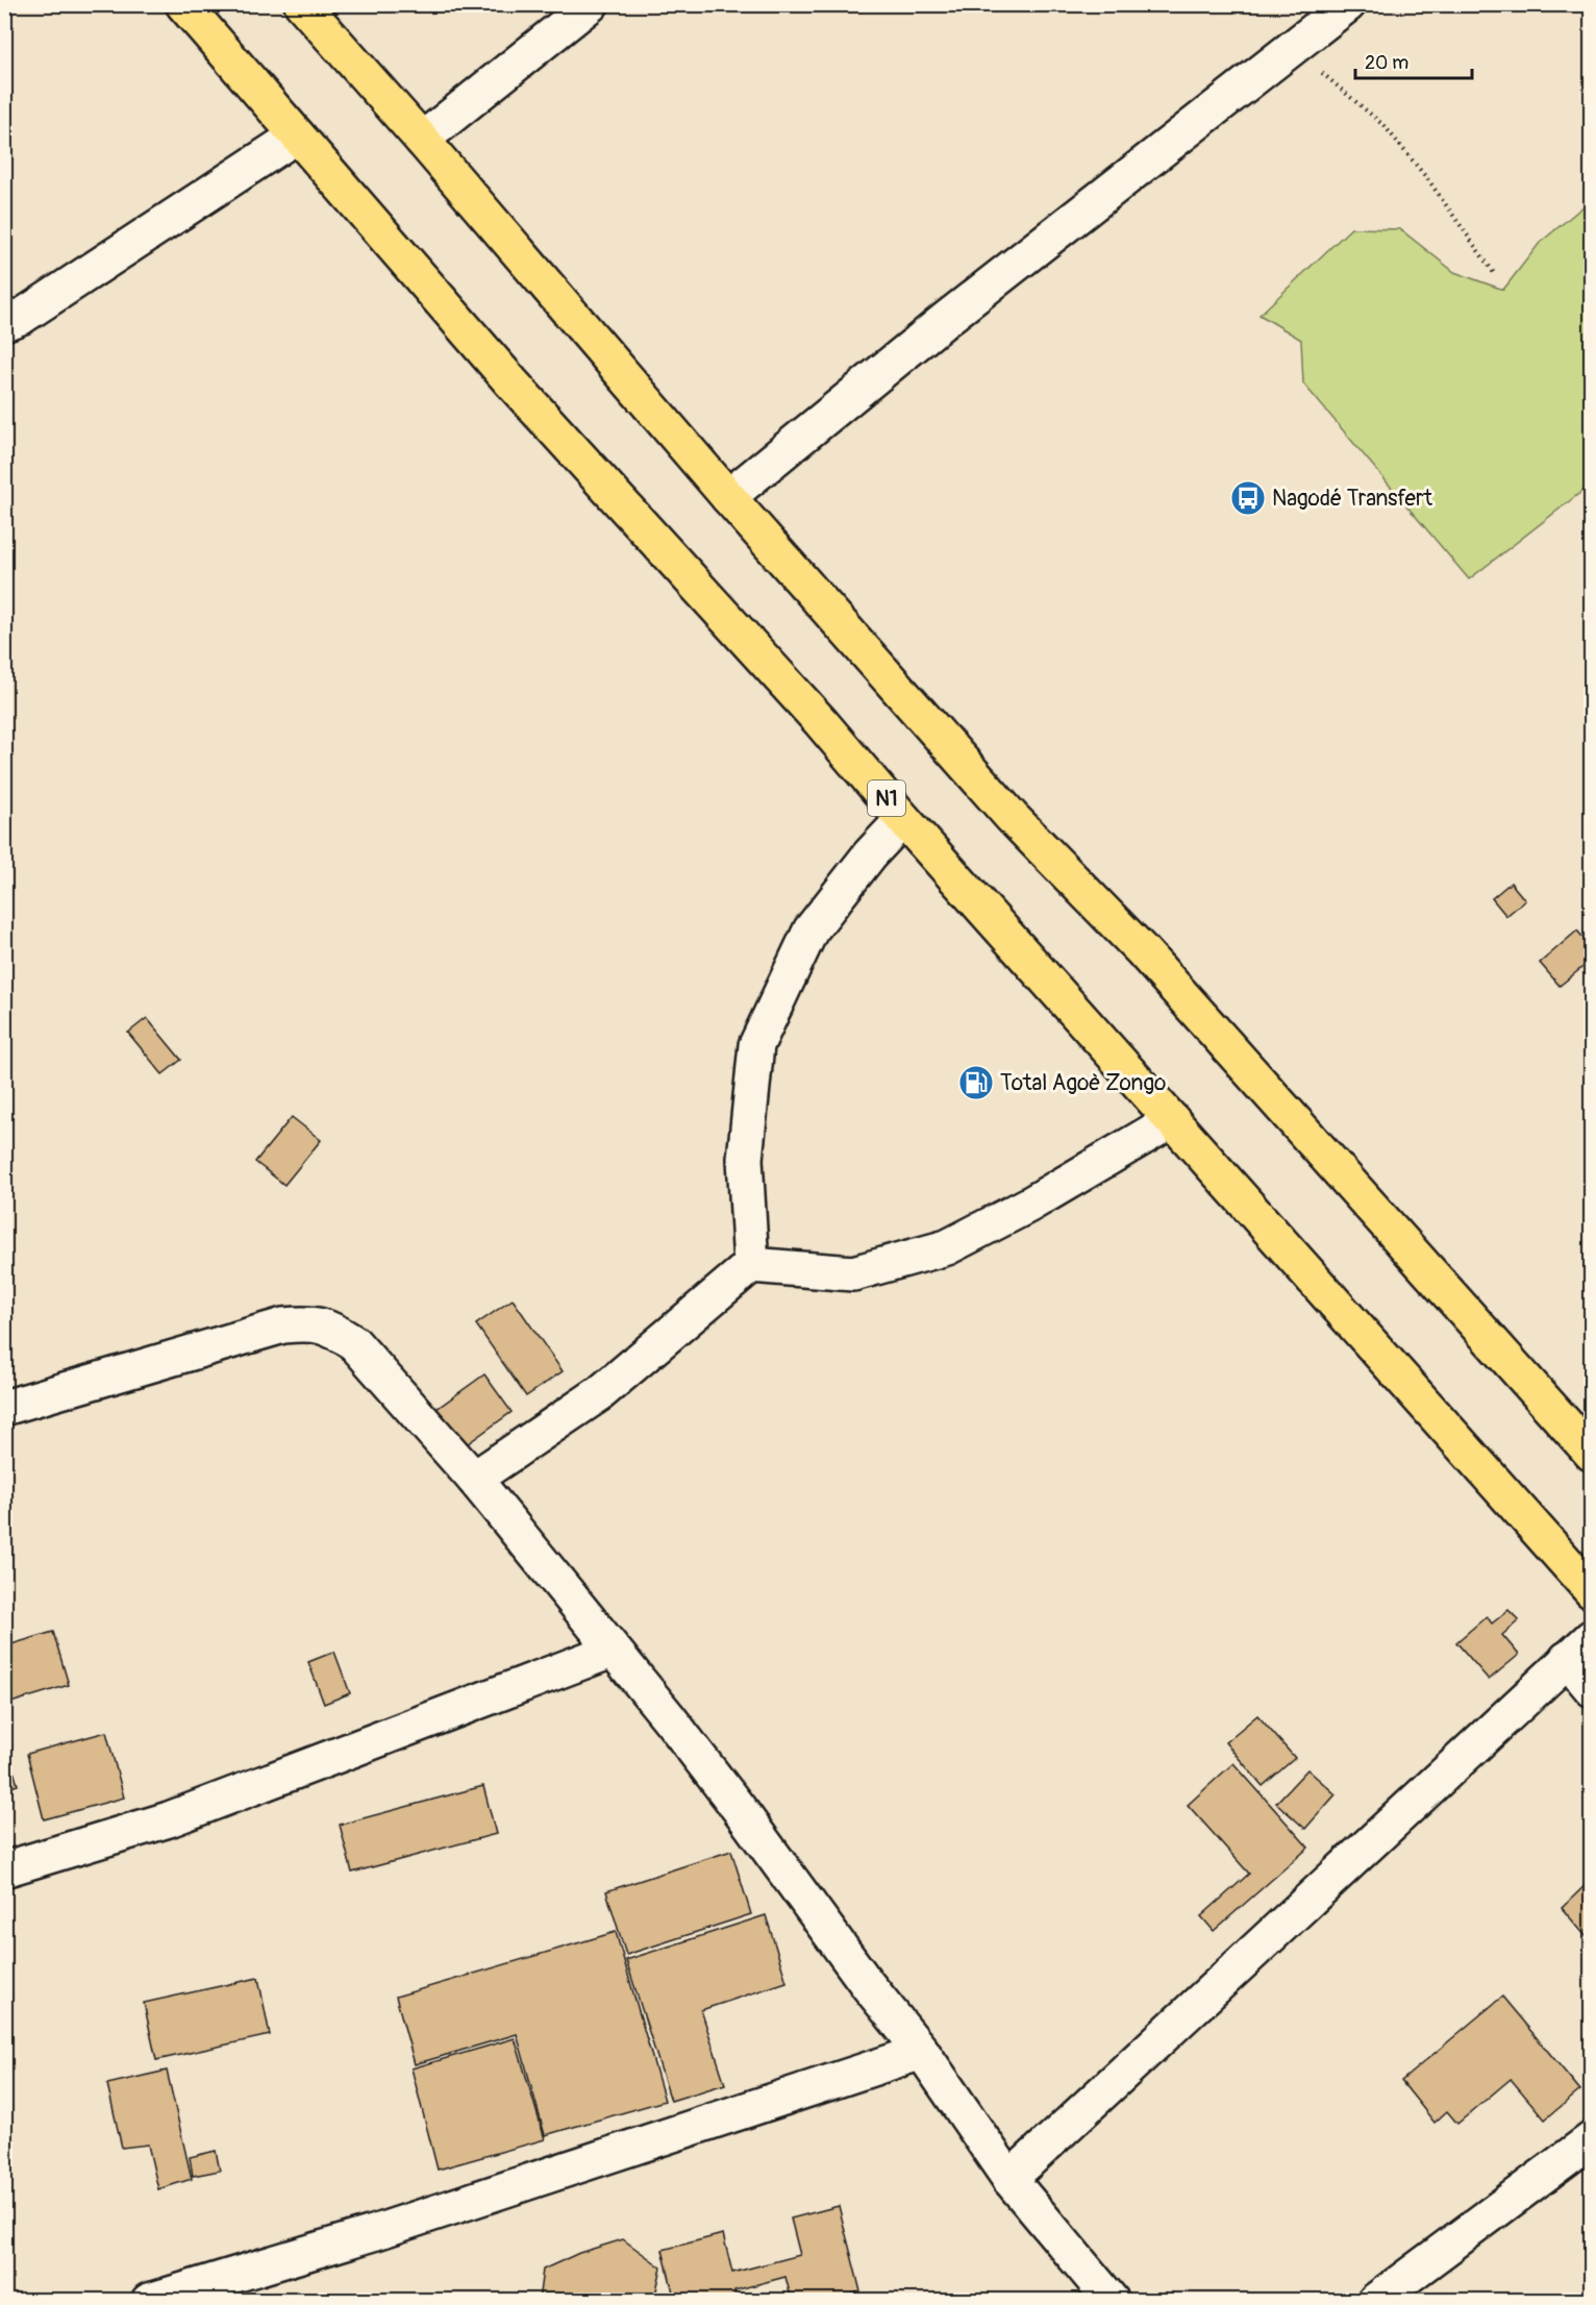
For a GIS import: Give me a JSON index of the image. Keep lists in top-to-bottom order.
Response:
{
  "streets": {
    "highway": ["N1"]
  },
  "places": {
    "bus stop": ["Nagodé Transfert"],
    "fuel station": ["Total Agoè Zongo"]
  },
  "scale_bar": "20 m"
}
